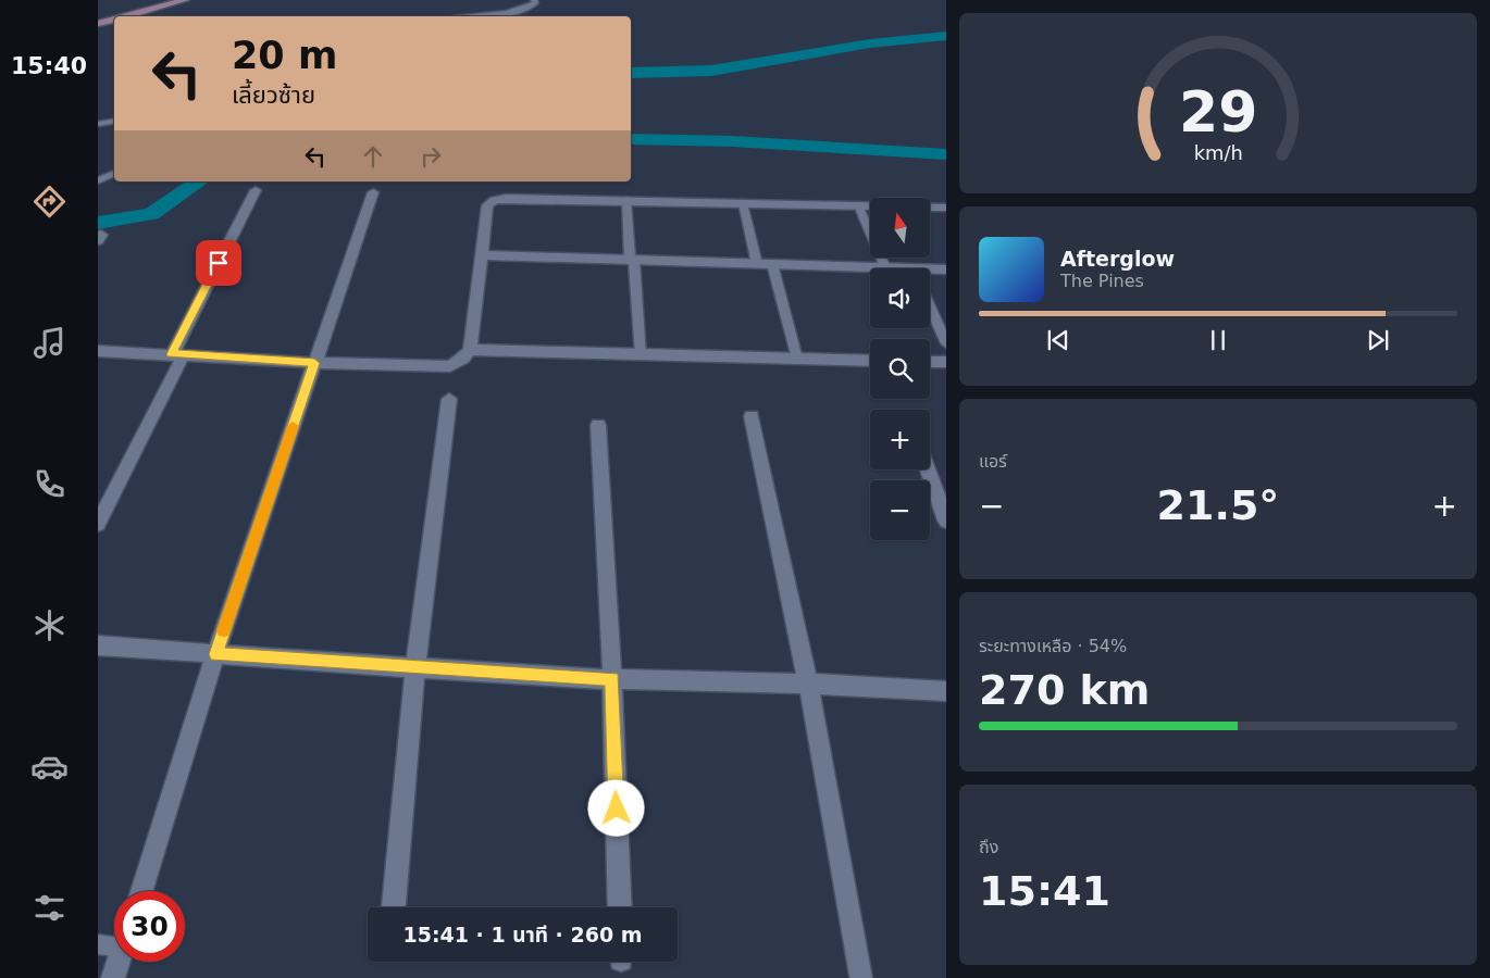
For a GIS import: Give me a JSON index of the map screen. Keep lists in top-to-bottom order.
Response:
{
  "north": "top",
  "page": {
    "tabs": "15:40",
    "turn": ["20 m", "เลี้ยวซ้าย"],
    "map_buttons": ["+", "−"],
    "song": ["Afterglow", "The Pines"],
    "tile": [
      "แอร์",
      ["ระยะทางเหลือ · 54%", "270 km"],
      ["ถึง", "15:41"]
    ],
    "heat": ["−", "21.5°", "+"],
    "limit": "30",
    "trip": "15:41 · 1 นาที · 260 m",
    "gauge": ["29", "km/h"]
  }
}
